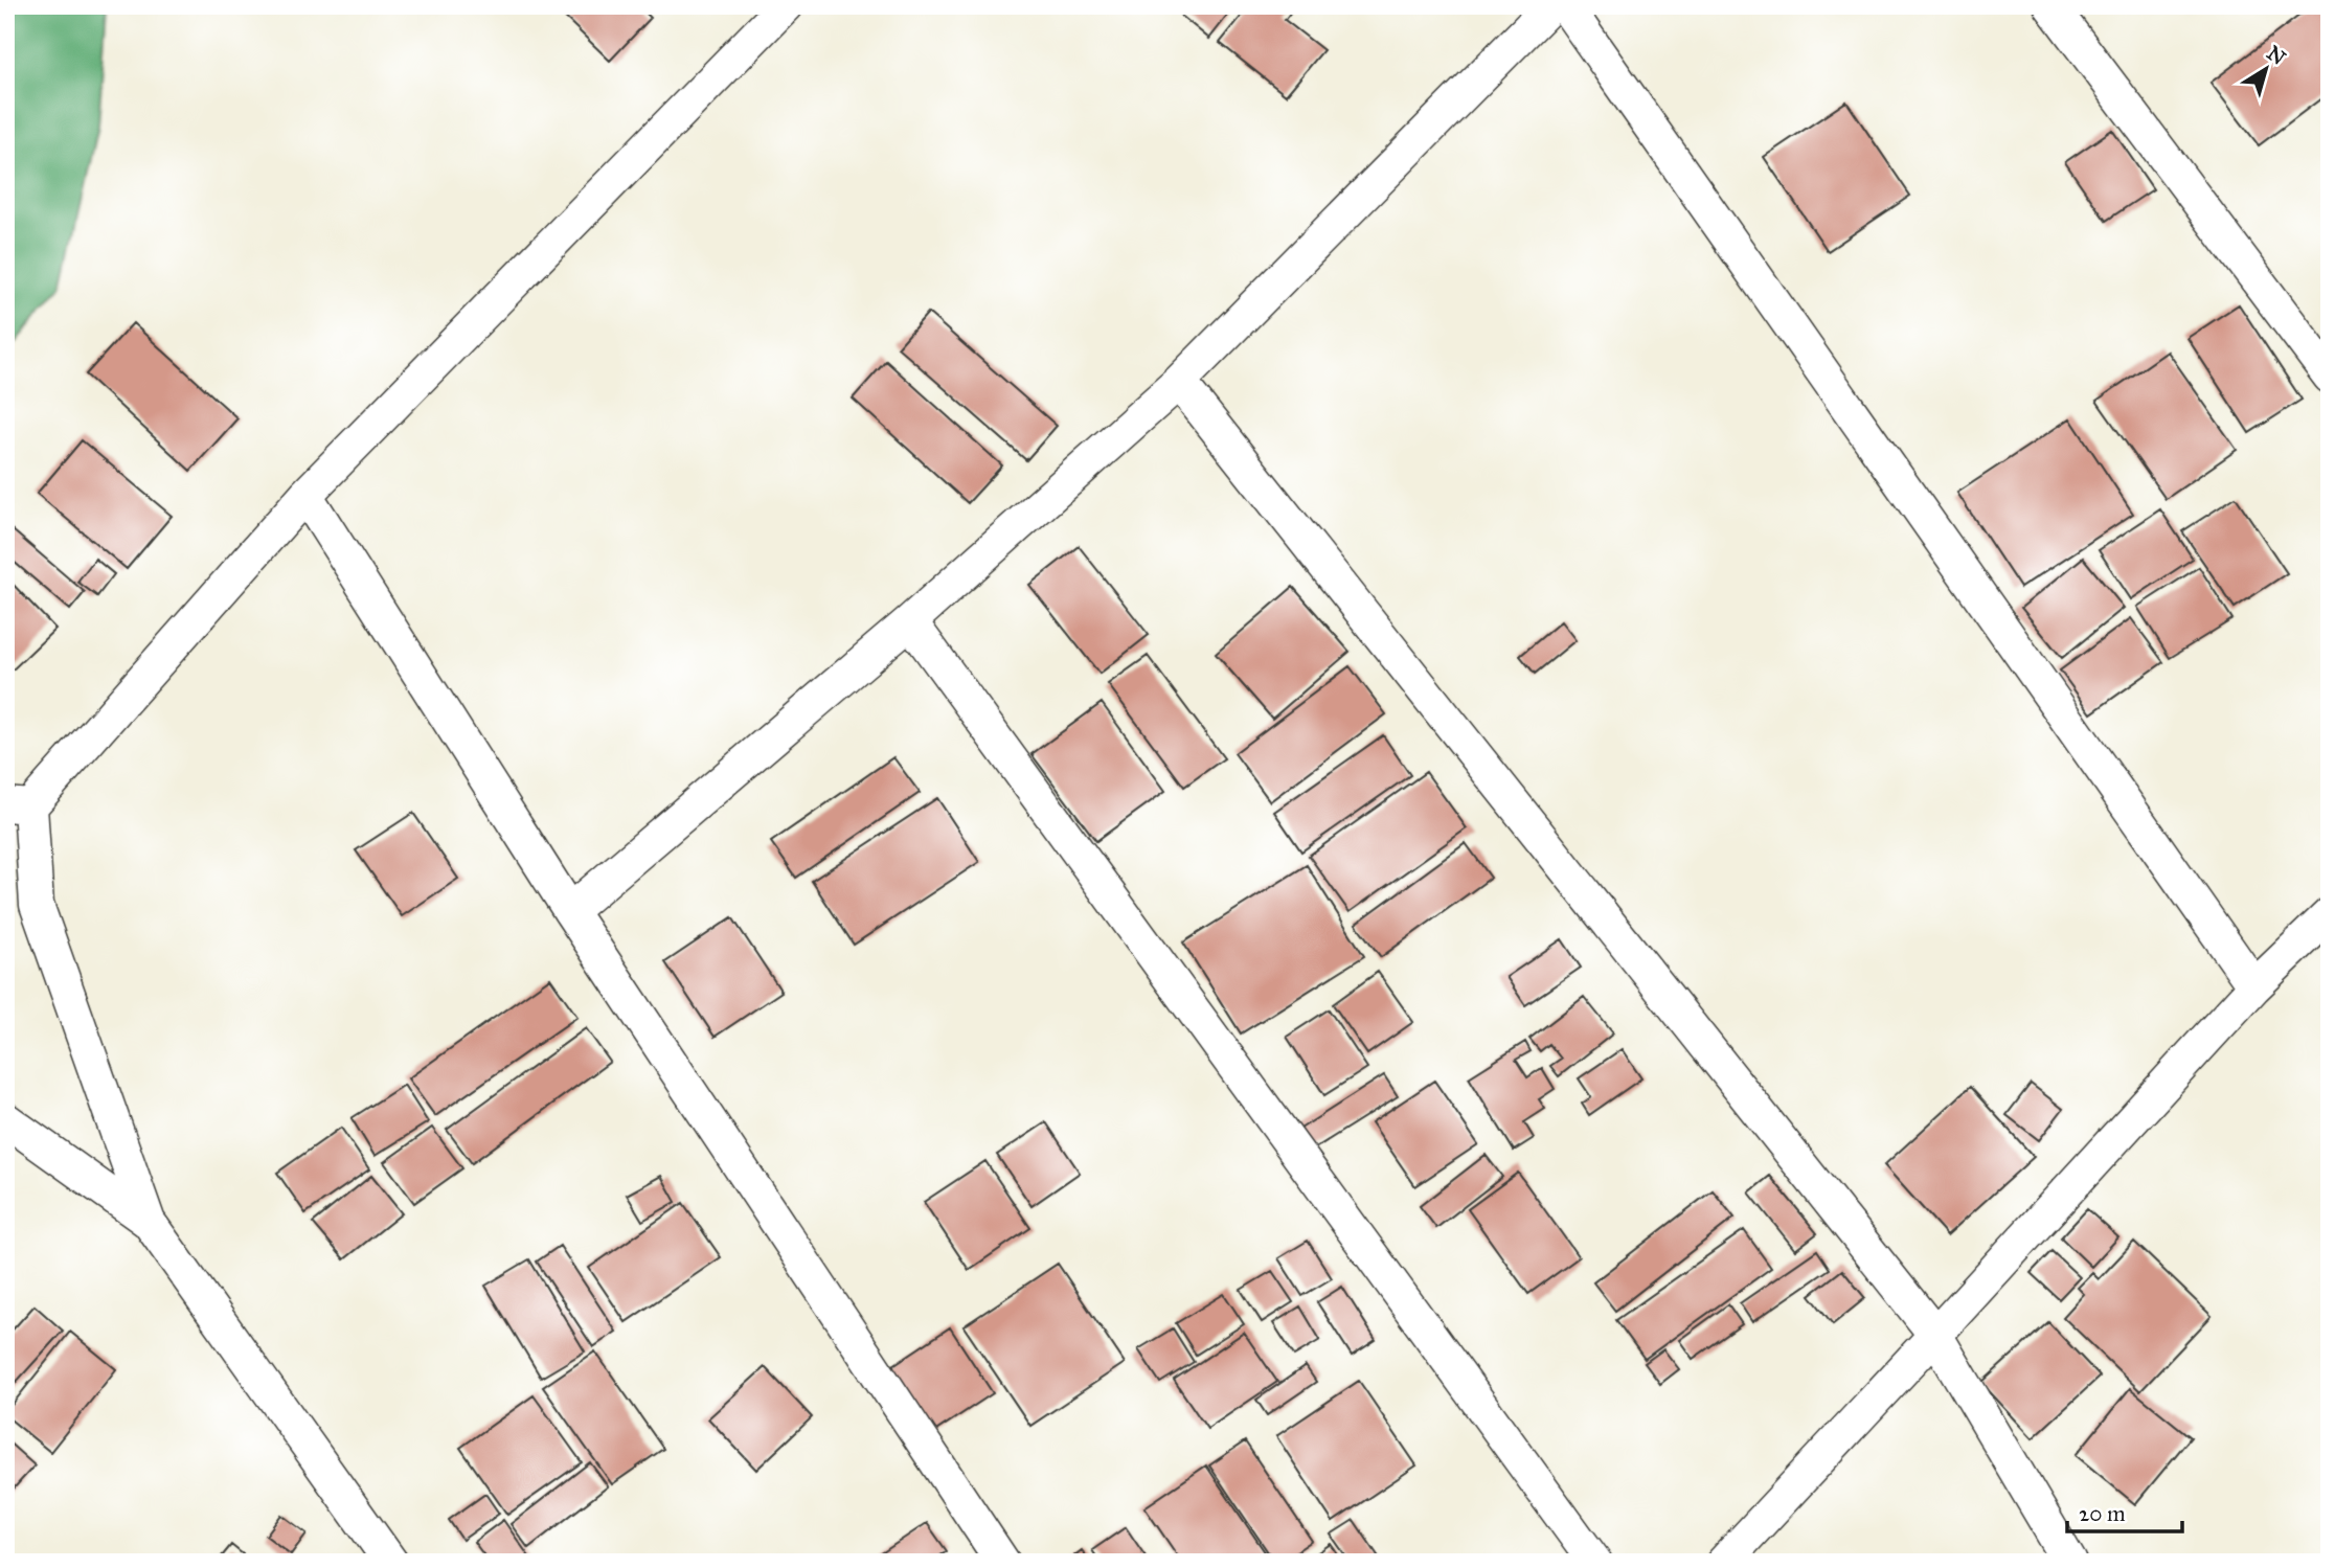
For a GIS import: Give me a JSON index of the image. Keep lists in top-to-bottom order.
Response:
{
  "scale_bar": "20 m",
  "north": "top right"
}
